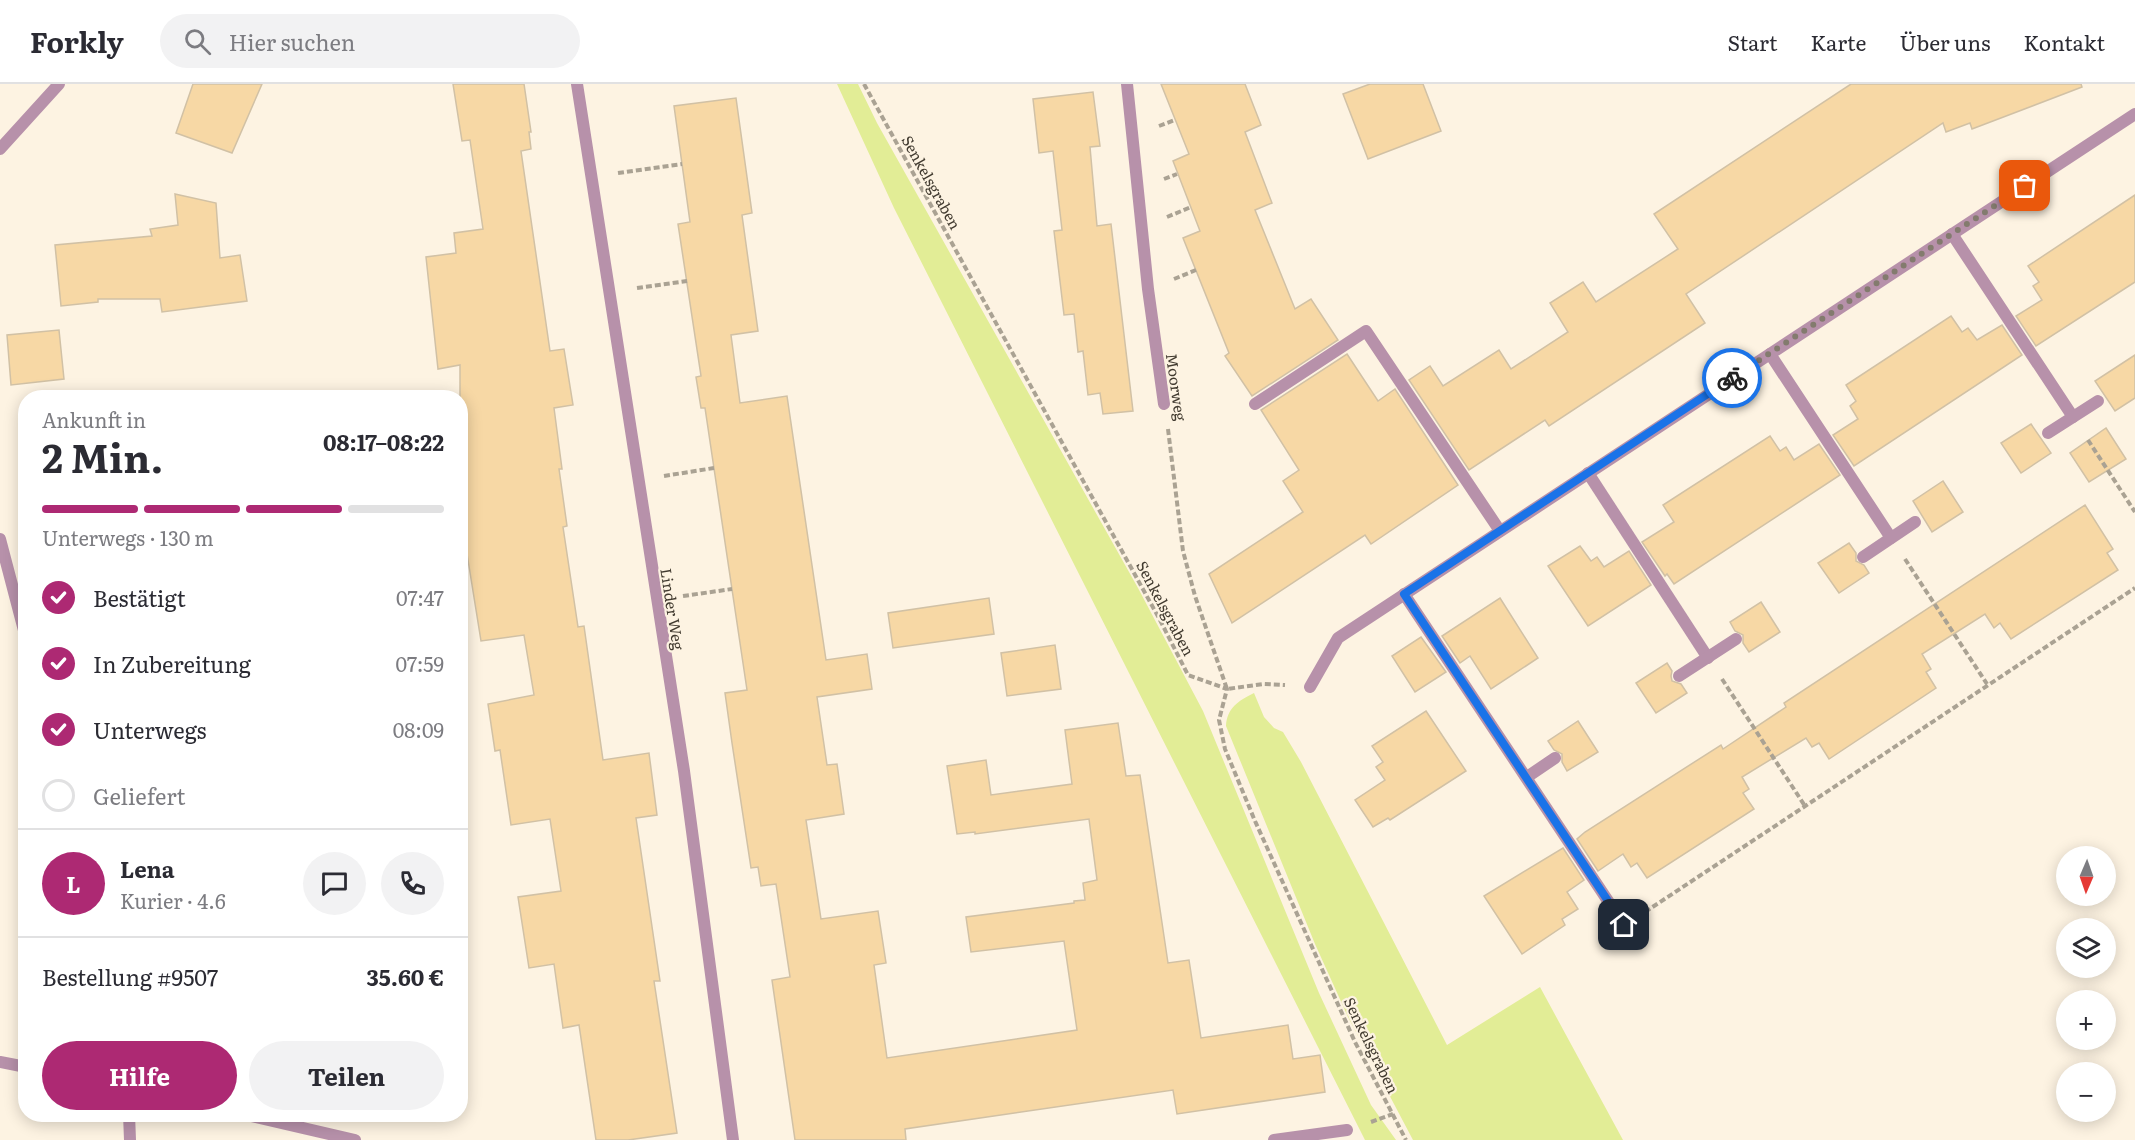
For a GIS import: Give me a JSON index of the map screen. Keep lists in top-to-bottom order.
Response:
{
  "streets": {
    "street": ["Moorweg", "Linder Weg"],
    "path": ["Senkelsgraben"]
  },
  "crossings": [
    ["Senkelsgraben", "Moorweg"]
  ],
  "north": "bottom",
  "page": {
    "header": "Forkly",
    "search": "Hier suchen",
    "nav": [
      "Start",
      "Karte",
      "Über uns",
      "Kontakt"
    ],
    "heading": ["2 Min.", "Ankunft in", "08:17–08:22"],
    "panel": [
      "Lena",
      "Kurier · 4.6",
      "Bestellung #9507",
      "35.60 €"
    ],
    "bar": "Unterwegs · 130 m",
    "list": [
      ["Bestätigt", "07:47"],
      ["In Zubereitung", "07:59"],
      ["Unterwegs", "08:09"],
      "Geliefert"
    ],
    "map_buttons": ["+", "−"],
    "round": "L",
    "buttons": ["Hilfe", "Teilen"]
  }
}
